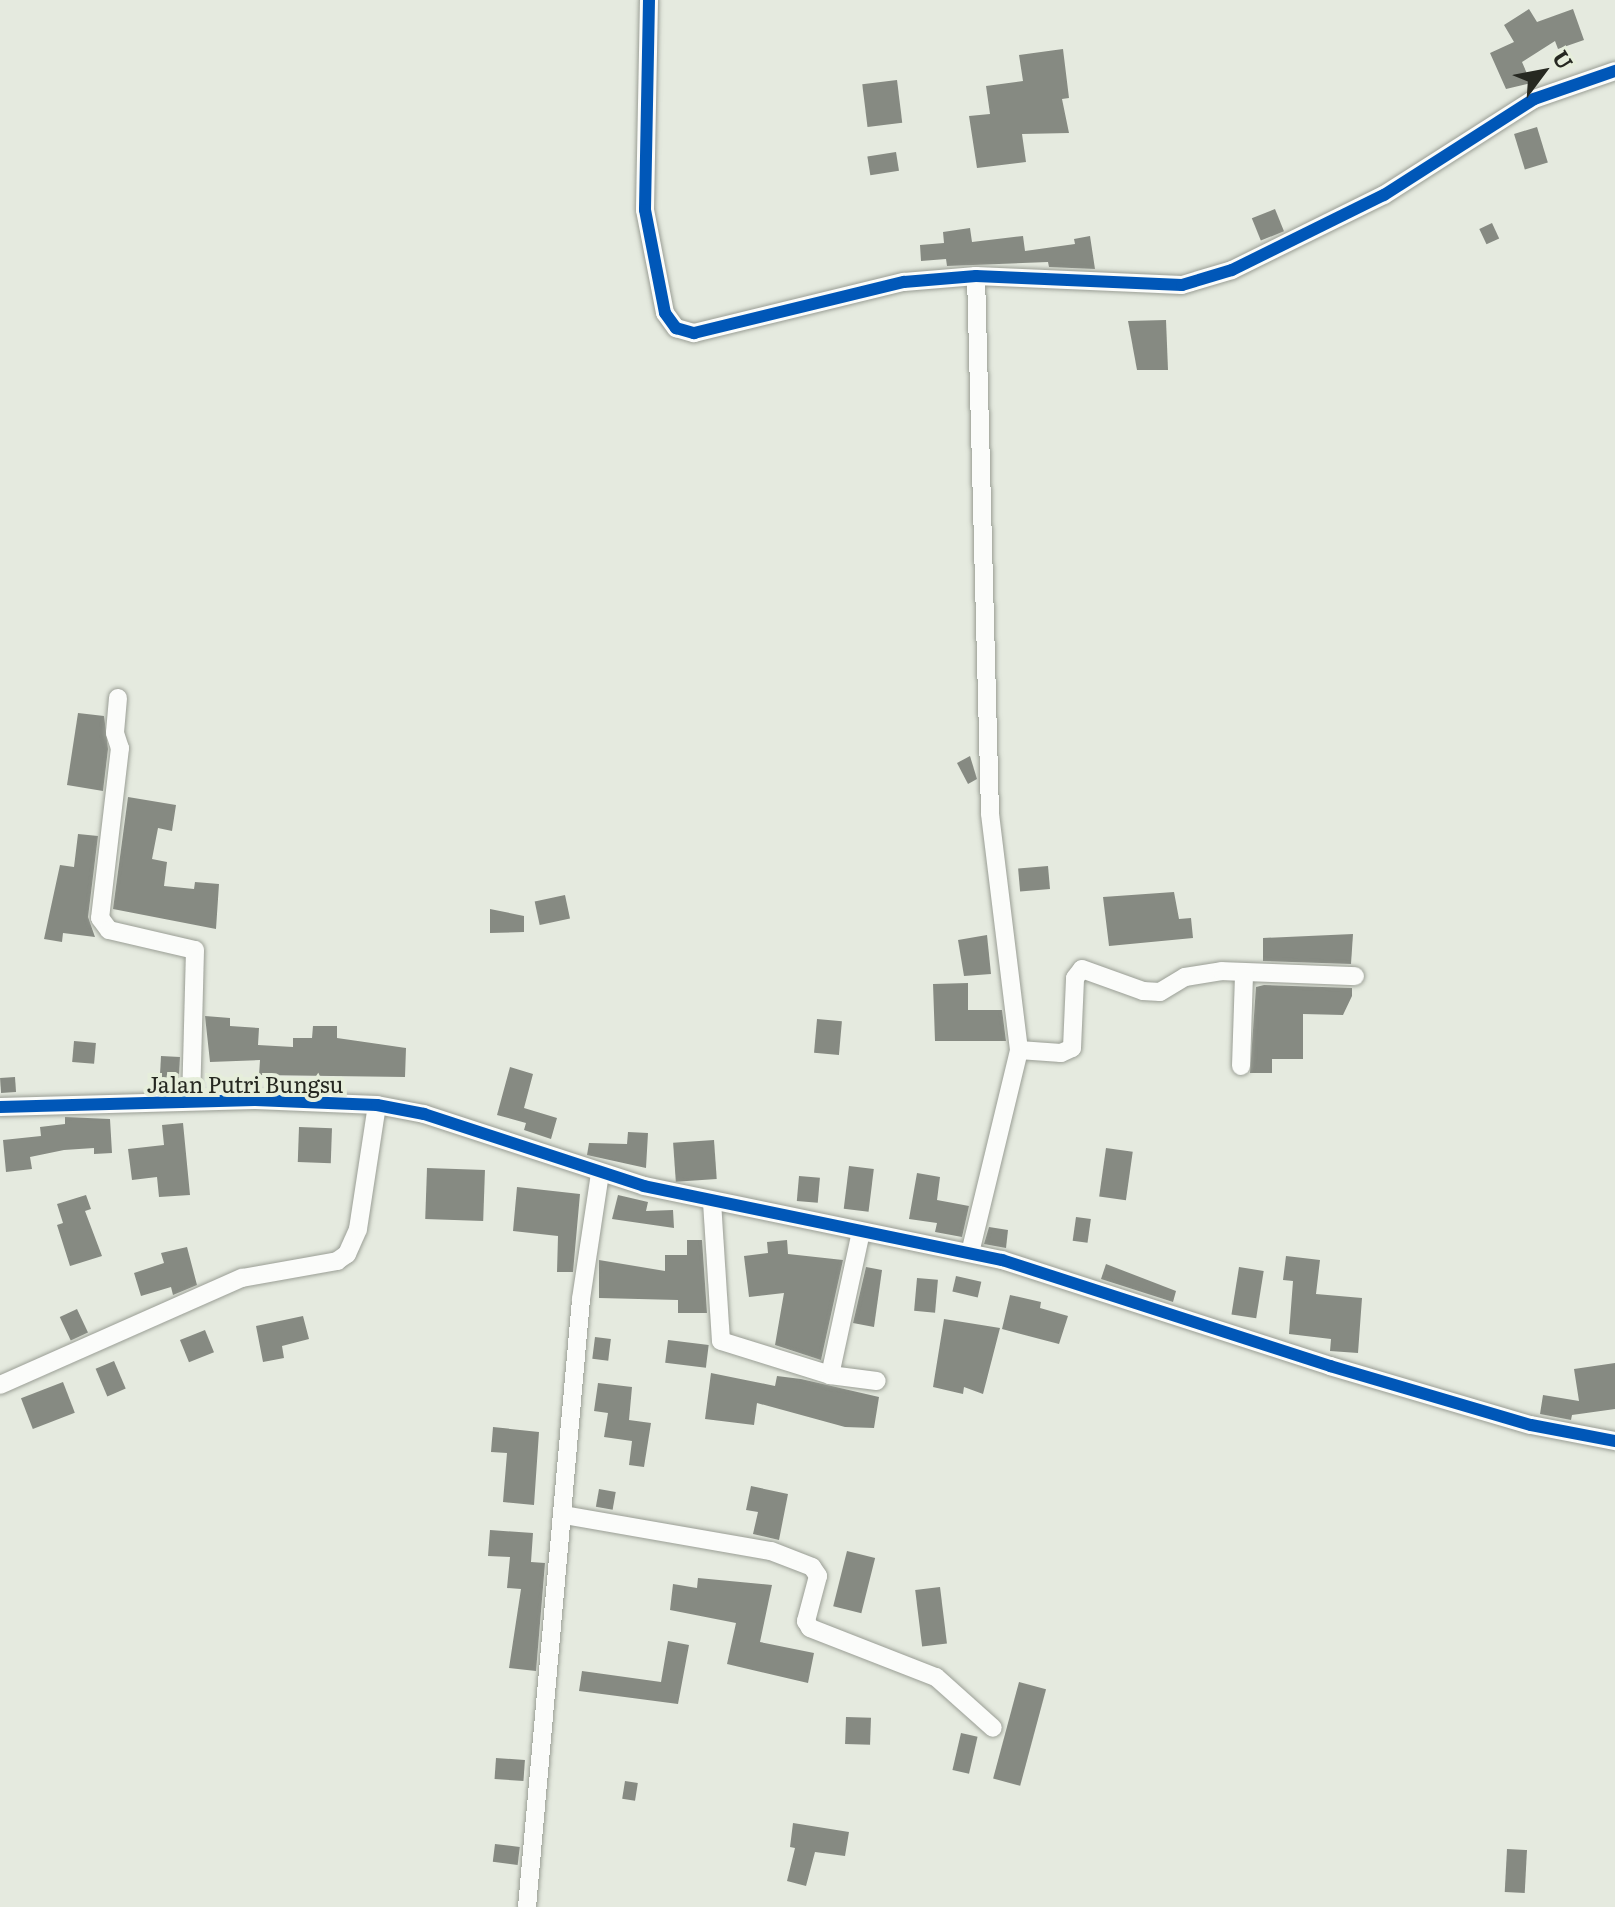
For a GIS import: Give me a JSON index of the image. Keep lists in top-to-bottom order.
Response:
{
  "streets": {
    "street": ["Jalan Putri Bungsu"]
  },
  "north": "top right"
}
